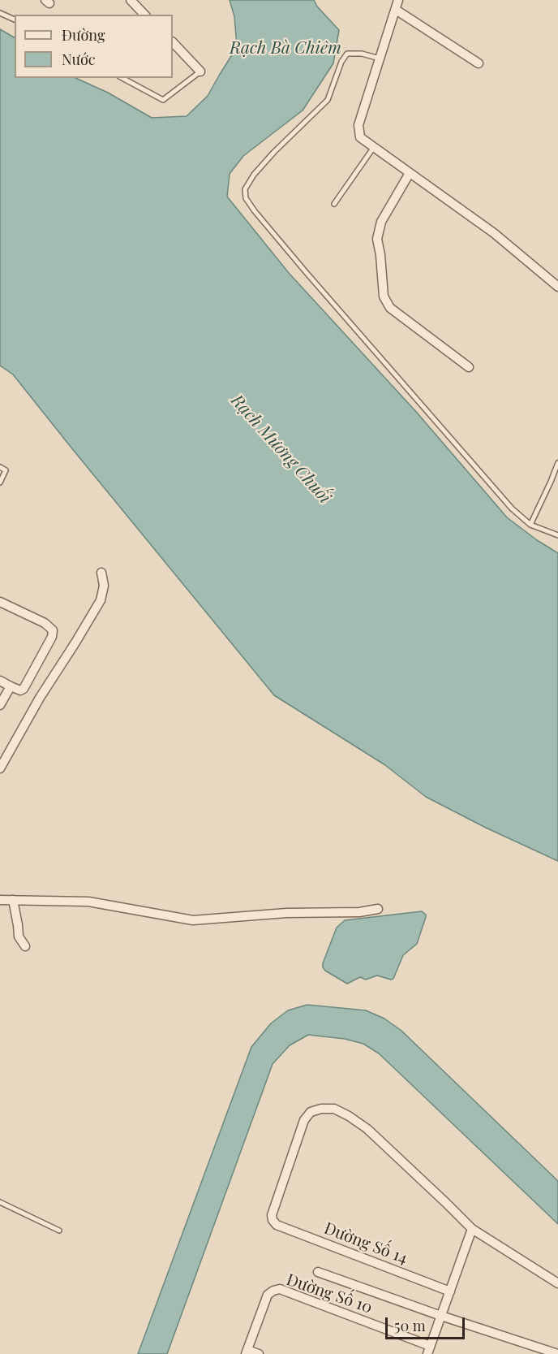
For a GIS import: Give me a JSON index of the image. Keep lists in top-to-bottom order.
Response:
{
  "streets": {
    "street": ["Đường Số 14", "Đường Số 10"]
  },
  "water": ["Rạch Bà Chiêm", "Rạch Mương Chuối"],
  "legend": ["Đường", "Nước"],
  "scale_bar": "50 m"
}
